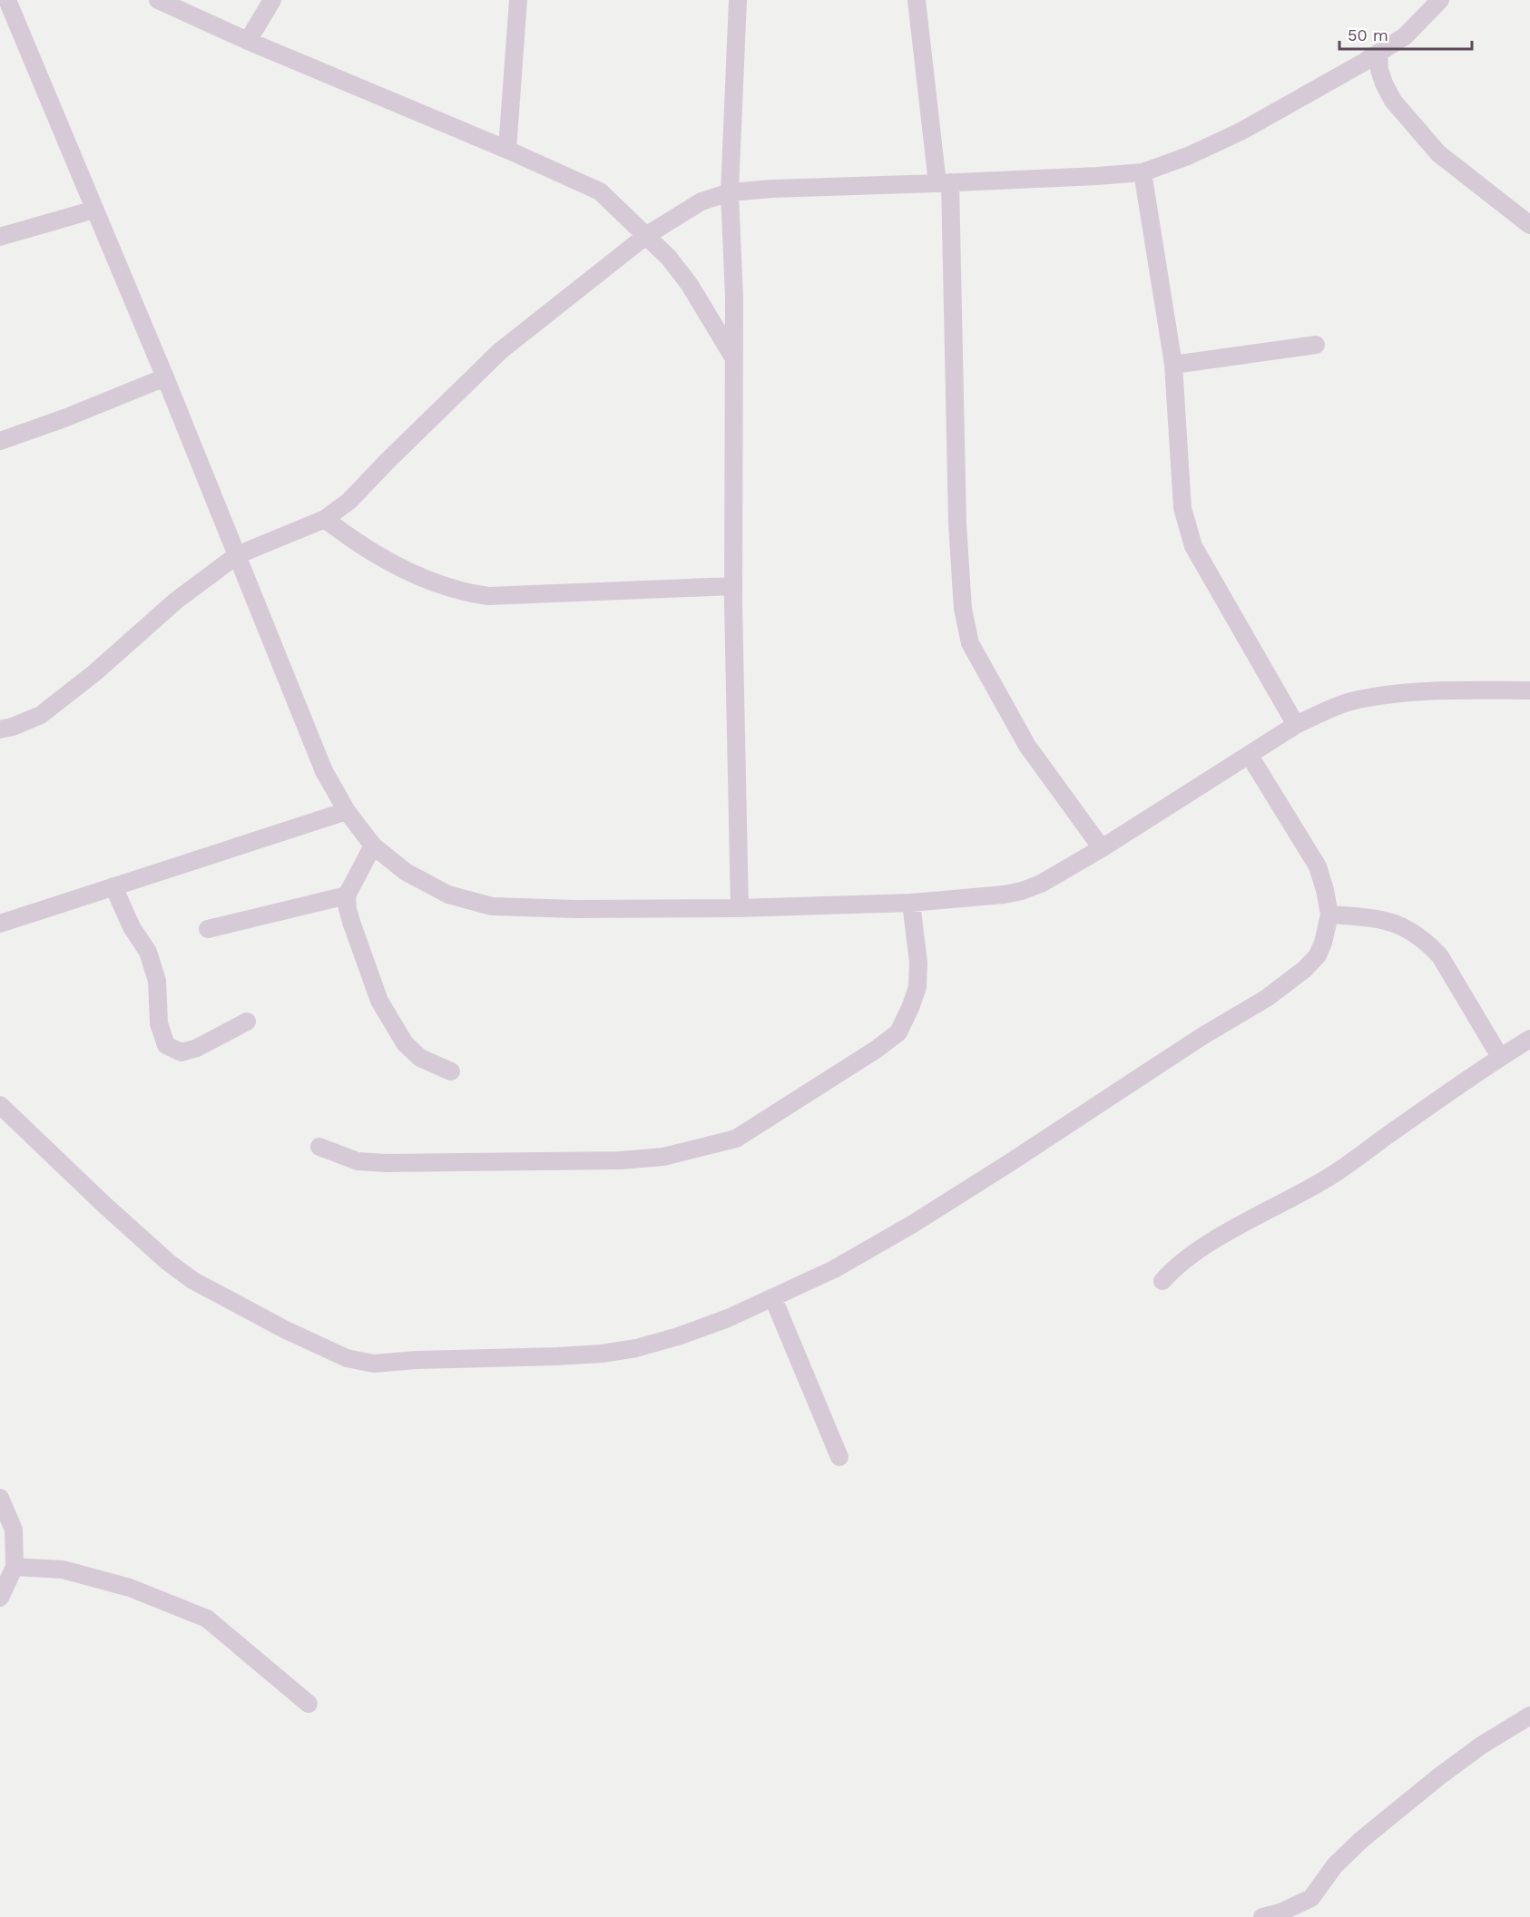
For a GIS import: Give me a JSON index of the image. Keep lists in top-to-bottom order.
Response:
{
  "scale_bar": "50 m"
}
